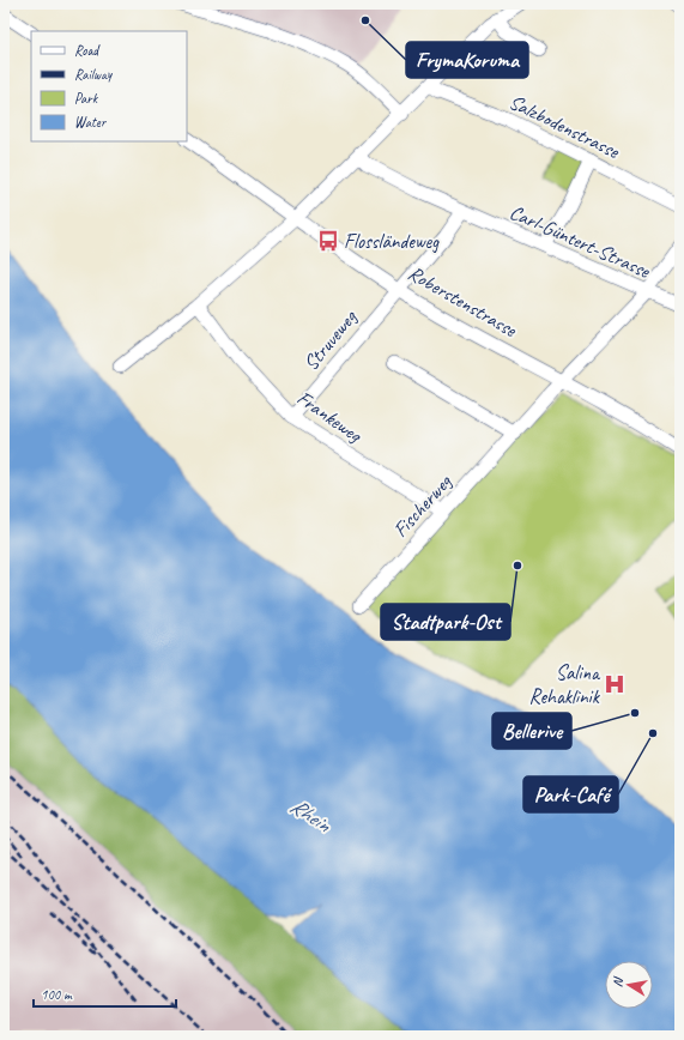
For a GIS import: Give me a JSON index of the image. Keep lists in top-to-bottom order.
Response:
{
  "streets": {
    "street": [
      "Salzbodenstrasse",
      "Carl-Güntert-Strasse",
      "Roberstenstrasse",
      "Struveweg",
      "Frankeweg",
      "Fischerweg"
    ]
  },
  "crossings": [
    ["Carl-Güntert-Strasse", "Struveweg"],
    ["Carl-Güntert-Strasse", "Fischerweg"],
    ["Roberstenstrasse", "Struveweg"],
    ["Roberstenstrasse", "Fischerweg"],
    ["Struveweg", "Frankeweg"],
    ["Frankeweg", "Fischerweg"]
  ],
  "water": ["Rhein"],
  "places": {
    "other": [
      "FrymaKoruma",
      "Stadtpark-Ost",
      "Bellerive",
      "Park-Café"
    ],
    "bus stop": ["Flossländeweg"],
    "hospital": ["Salina Rehaklinik"]
  },
  "legend": [
    "Road",
    "Railway",
    "Park",
    "Water"
  ],
  "scale_bar": "100 m",
  "north": "left"
}
